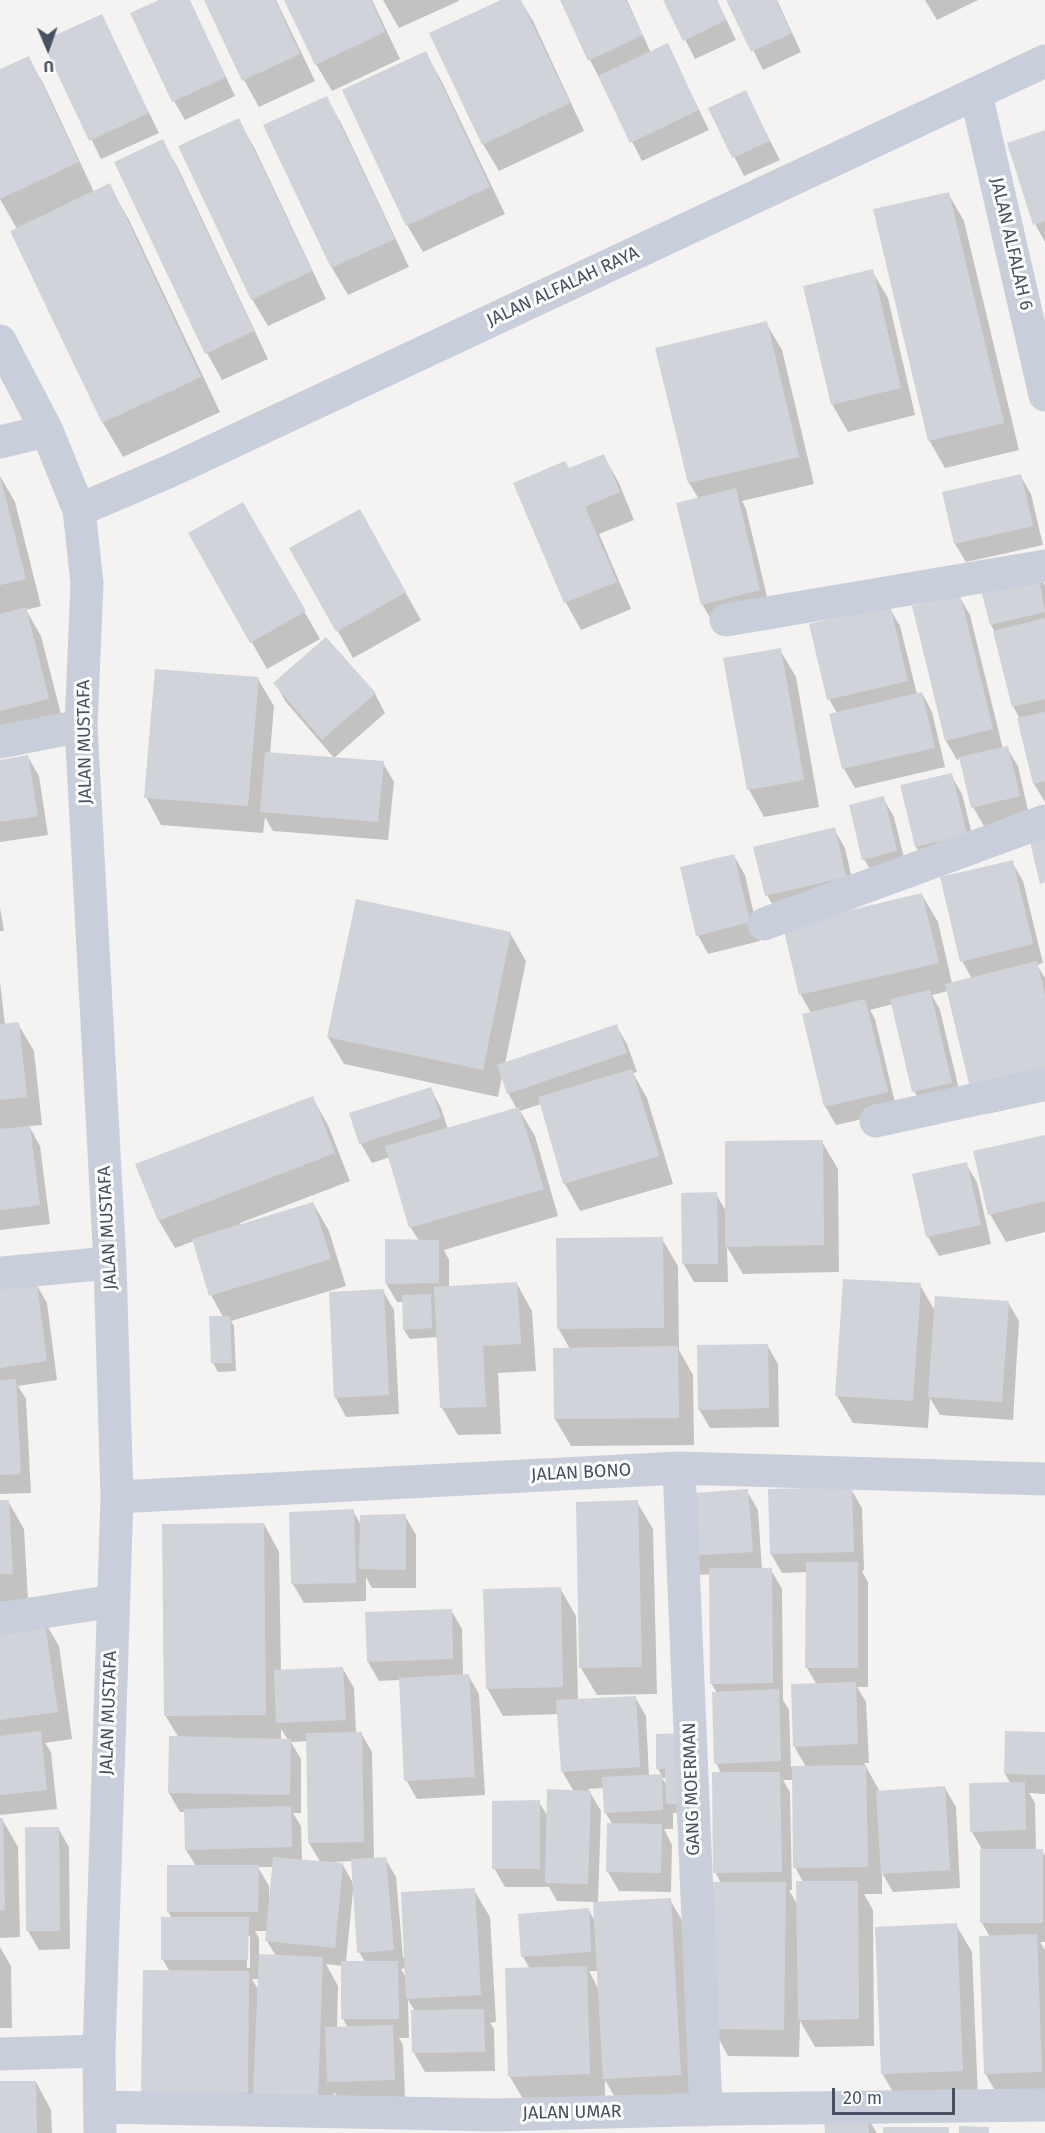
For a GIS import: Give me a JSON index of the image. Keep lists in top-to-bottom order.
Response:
{
  "streets": {
    "street": [
      "JALAN ALFALAH 6",
      "JALAN ALFALAH RAYA",
      "JALAN MUSTAFA",
      "JALAN BONO",
      "GANG MOERMAN",
      "JALAN UMAR"
    ]
  },
  "crossings": [
    ["JALAN ALFALAH 6", "JALAN ALFALAH RAYA"],
    ["JALAN ALFALAH RAYA", "JALAN MUSTAFA"],
    ["JALAN MUSTAFA", "JALAN BONO"],
    ["JALAN MUSTAFA", "JALAN UMAR"],
    ["JALAN BONO", "GANG MOERMAN"],
    ["GANG MOERMAN", "JALAN UMAR"]
  ],
  "scale_bar": "20 m",
  "north": "bottom"
}
